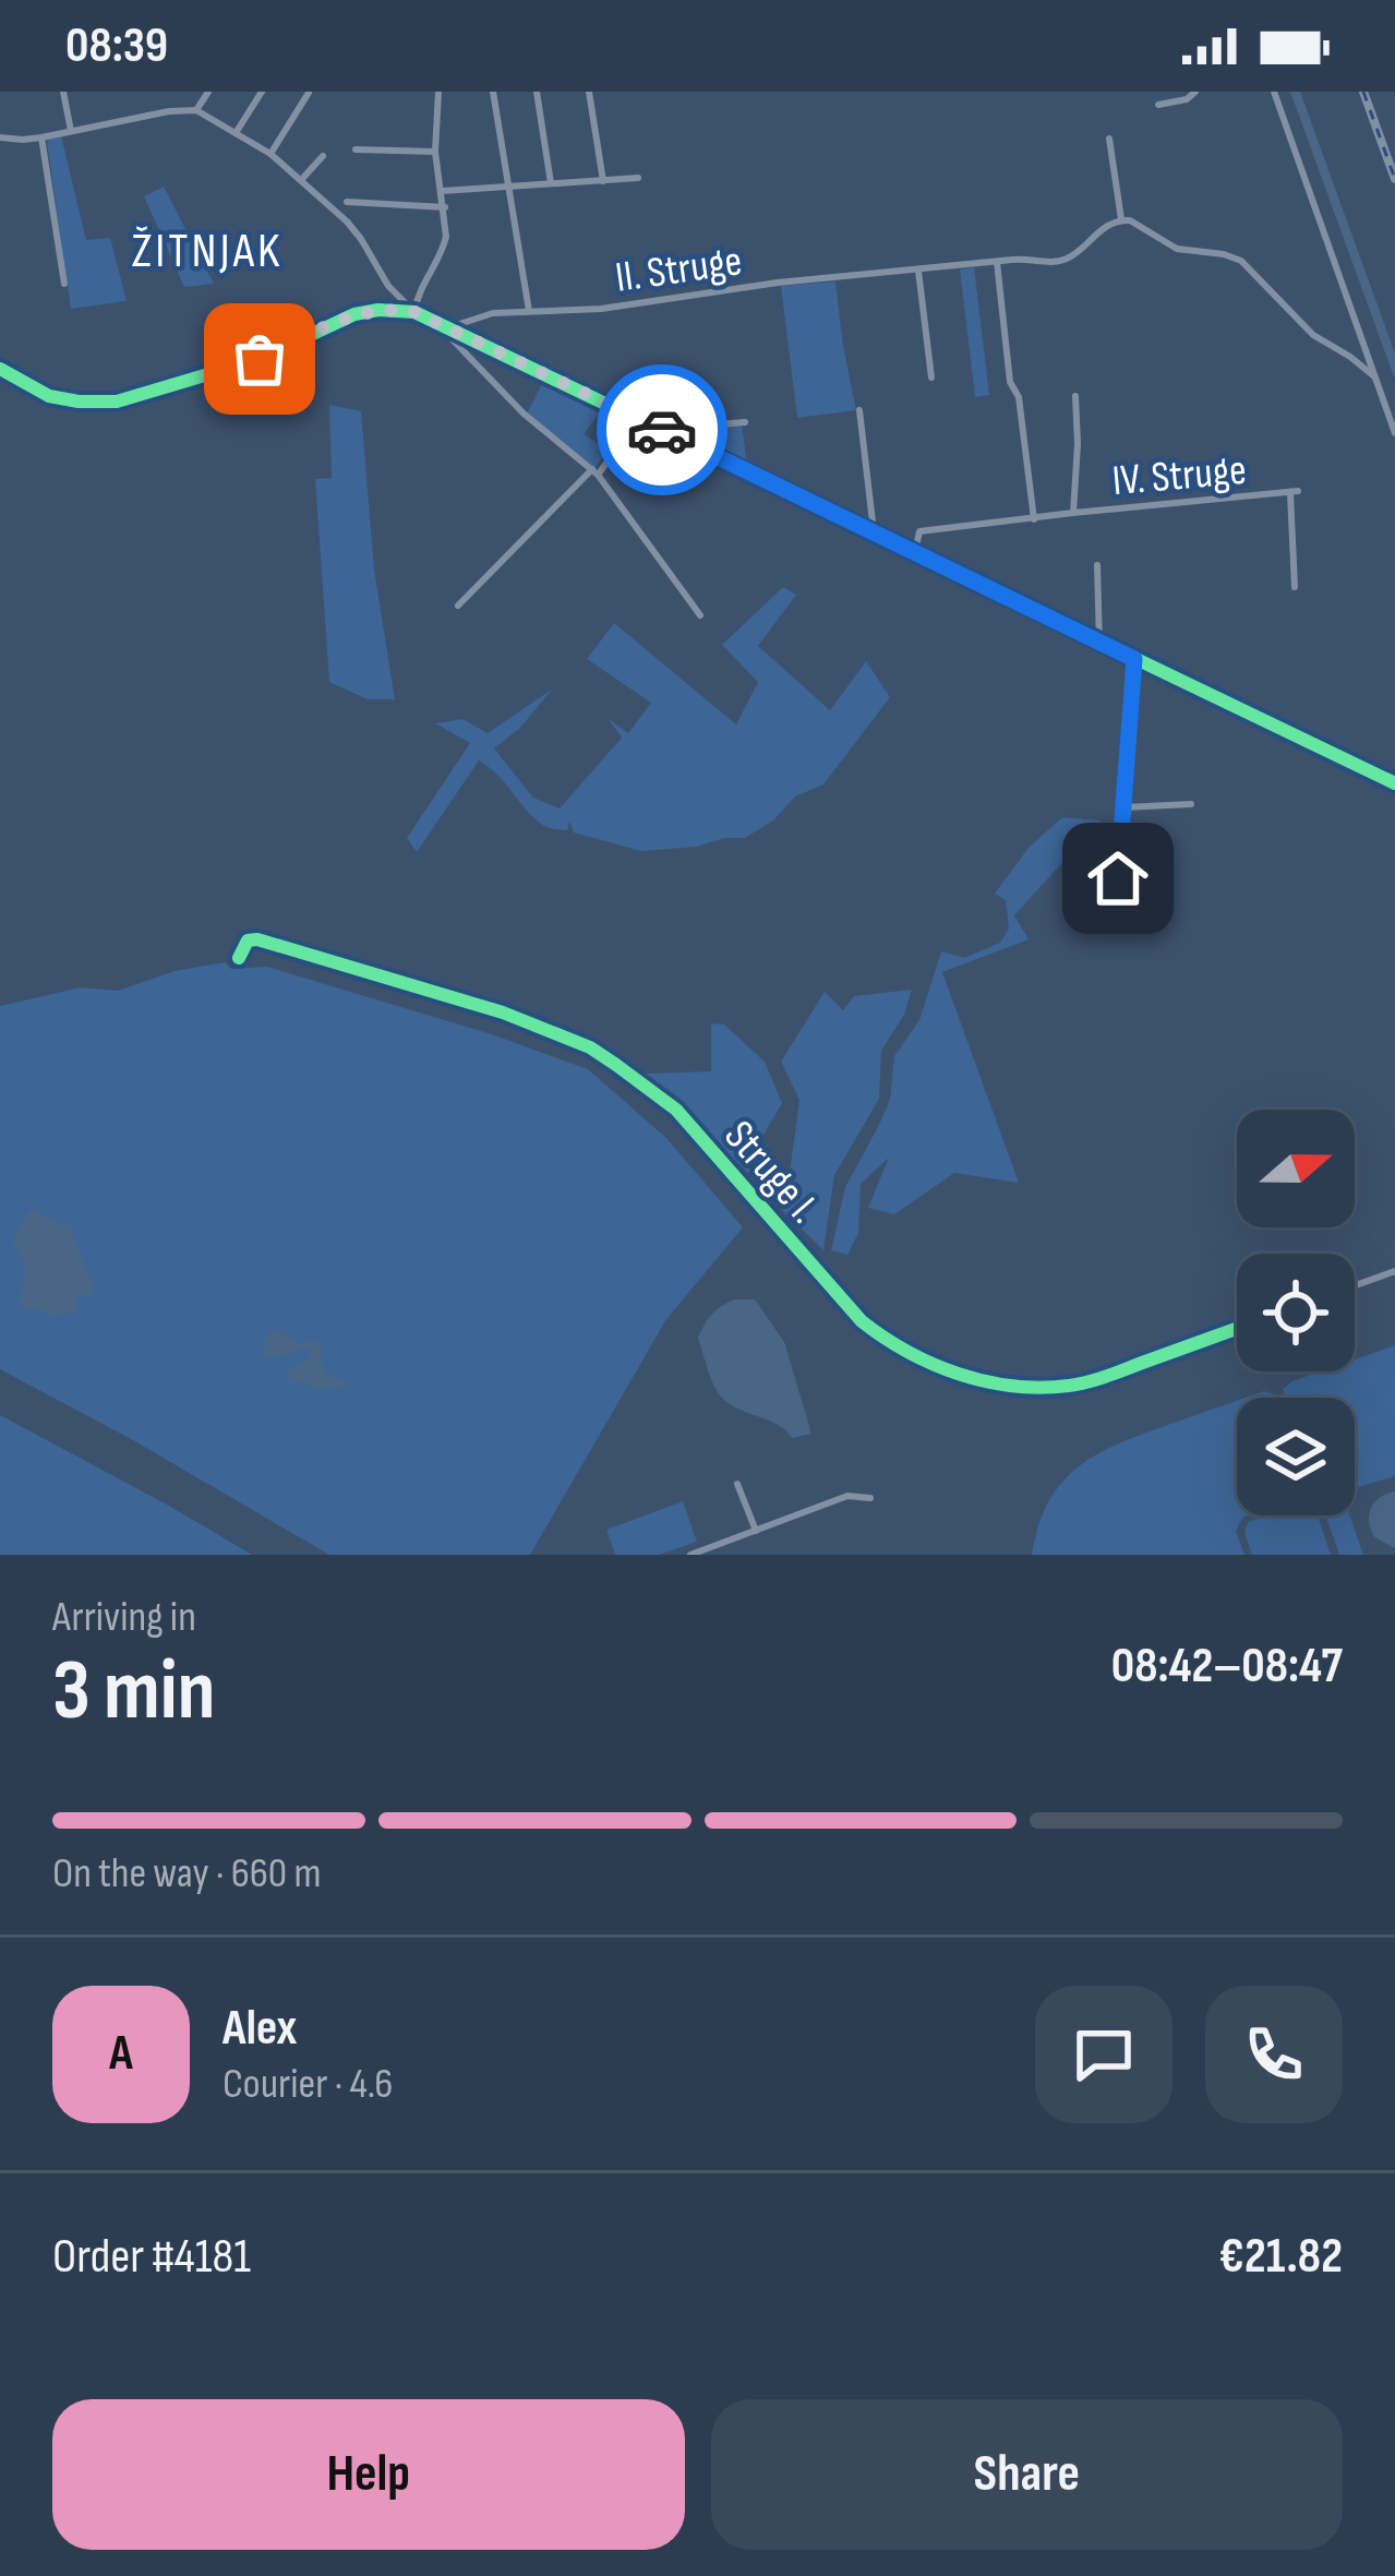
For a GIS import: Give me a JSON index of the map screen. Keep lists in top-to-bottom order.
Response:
{
  "streets": {
    "street": ["II. Struge", "IV. Struge", "Struge I."]
  },
  "districts": ["ŽITNJAK"],
  "north": "right",
  "page": {
    "status": "08:39",
    "heading": ["3 min", "Arriving in", "08:42–08:47"],
    "panel": [
      "Alex",
      "Courier · 4.6",
      "Order #4181",
      "€21.82"
    ],
    "bar": "On the way · 660 m",
    "round": "A",
    "buttons": ["Help", "Share"]
  }
}
